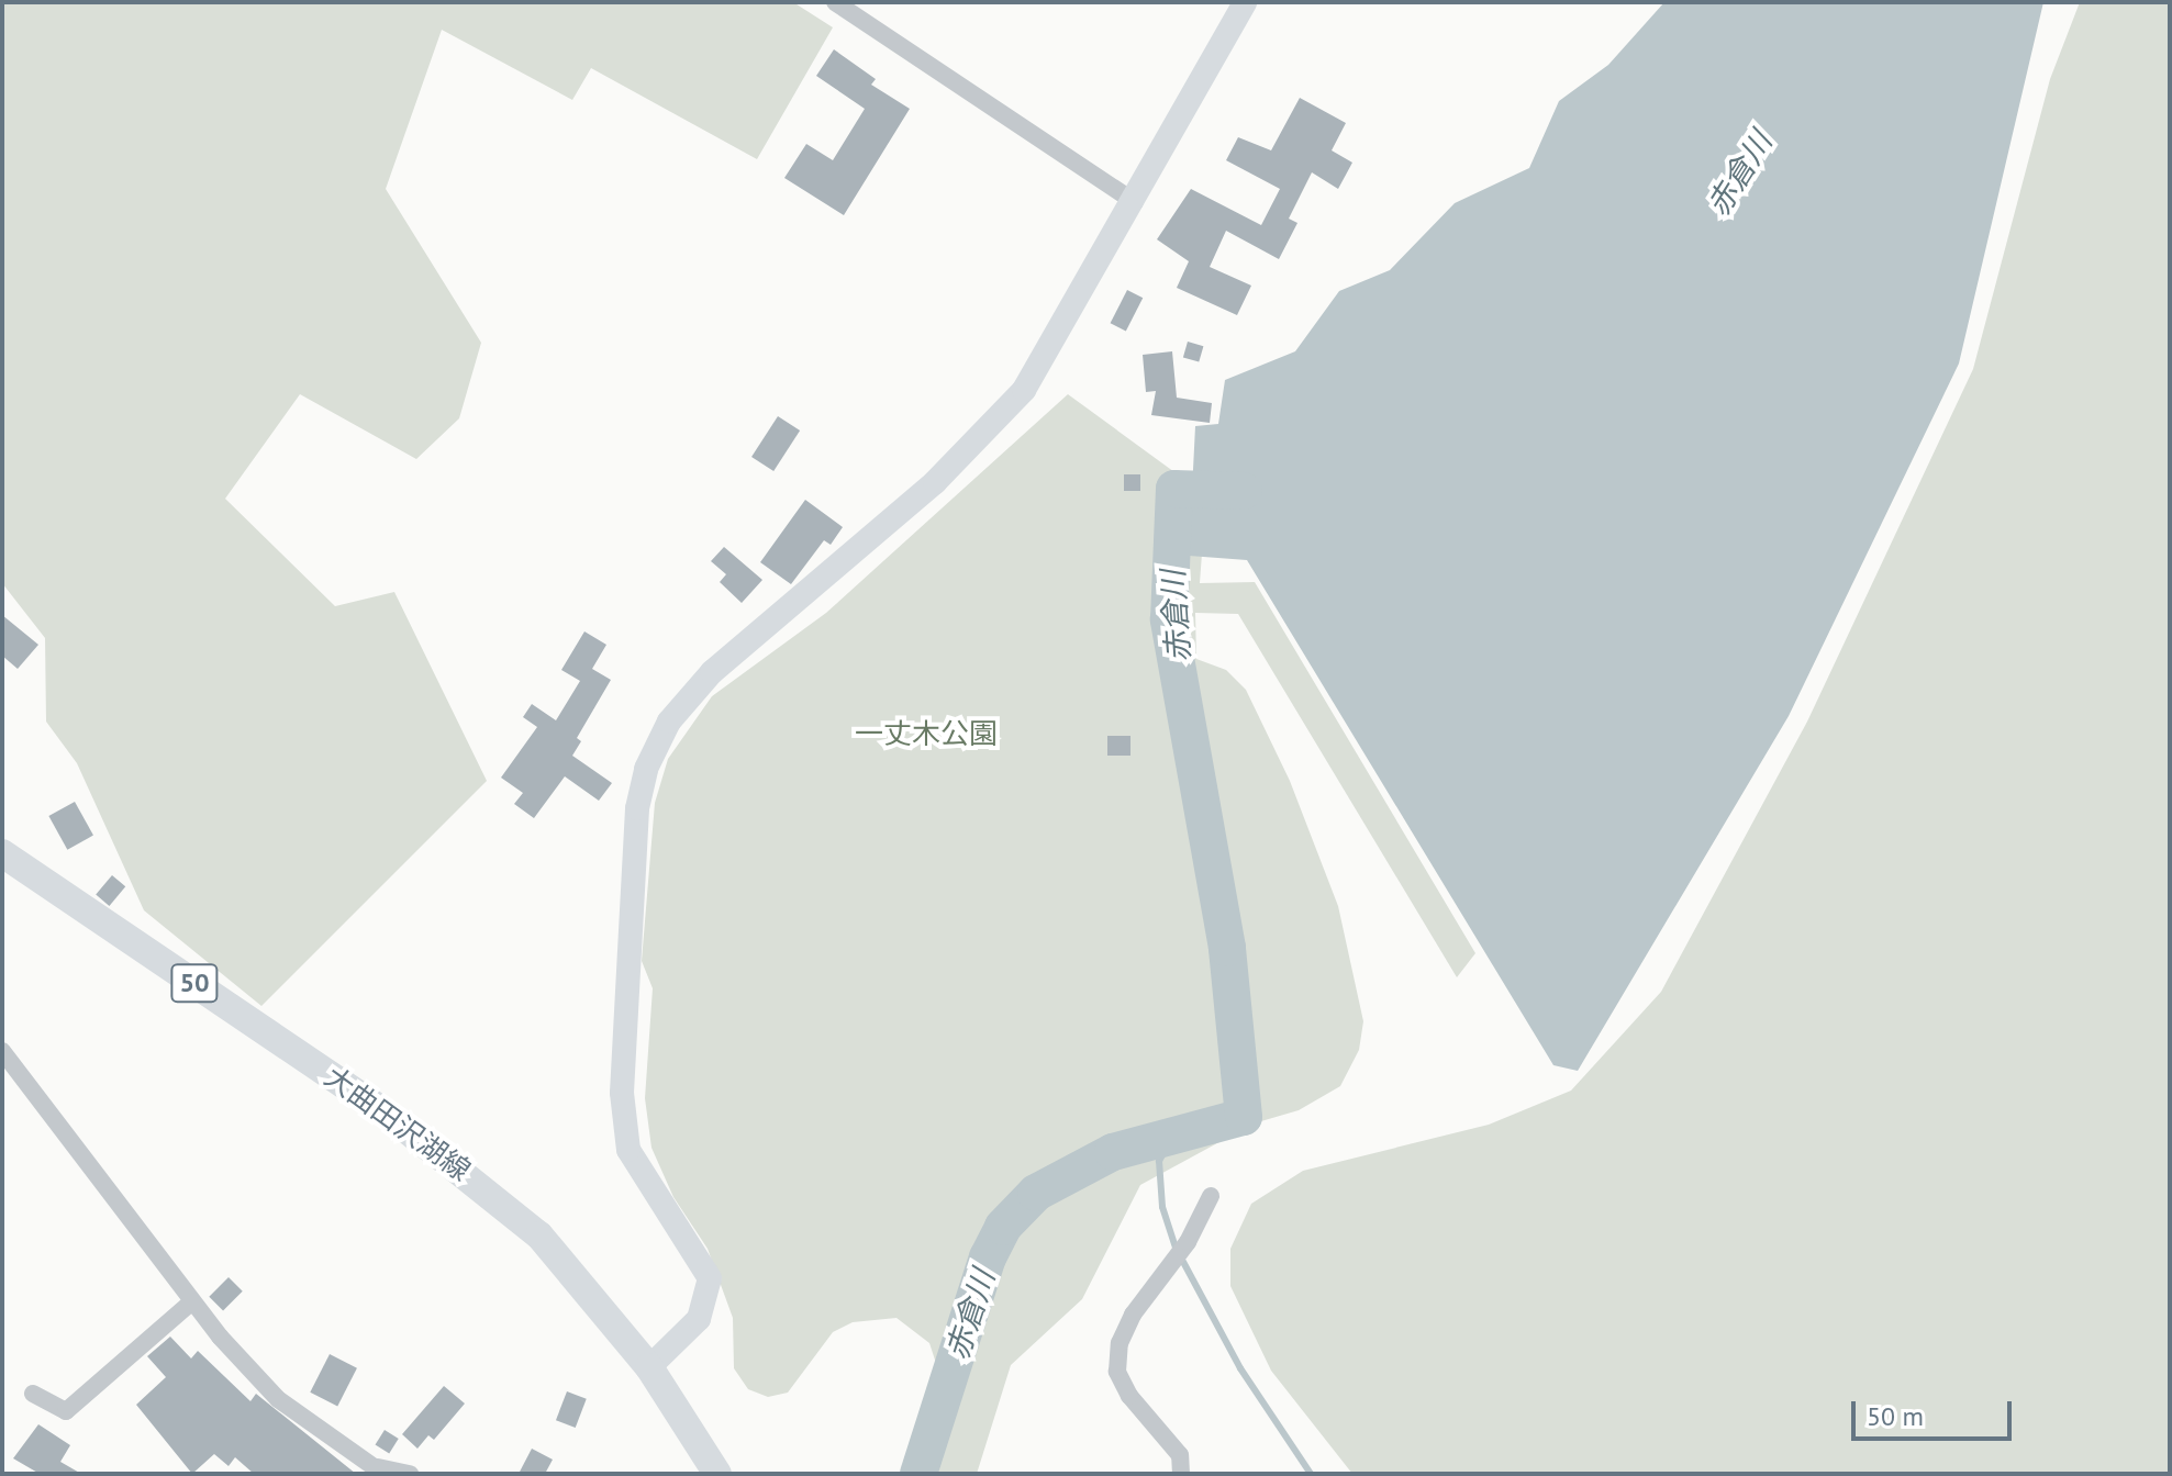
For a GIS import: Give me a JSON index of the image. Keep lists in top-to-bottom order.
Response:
{
  "streets": {
    "main road": ["50", "大曲田沢湖線"]
  },
  "water": ["赤倉川"],
  "parks": ["一丈木公園"],
  "scale_bar": "50 m"
}
